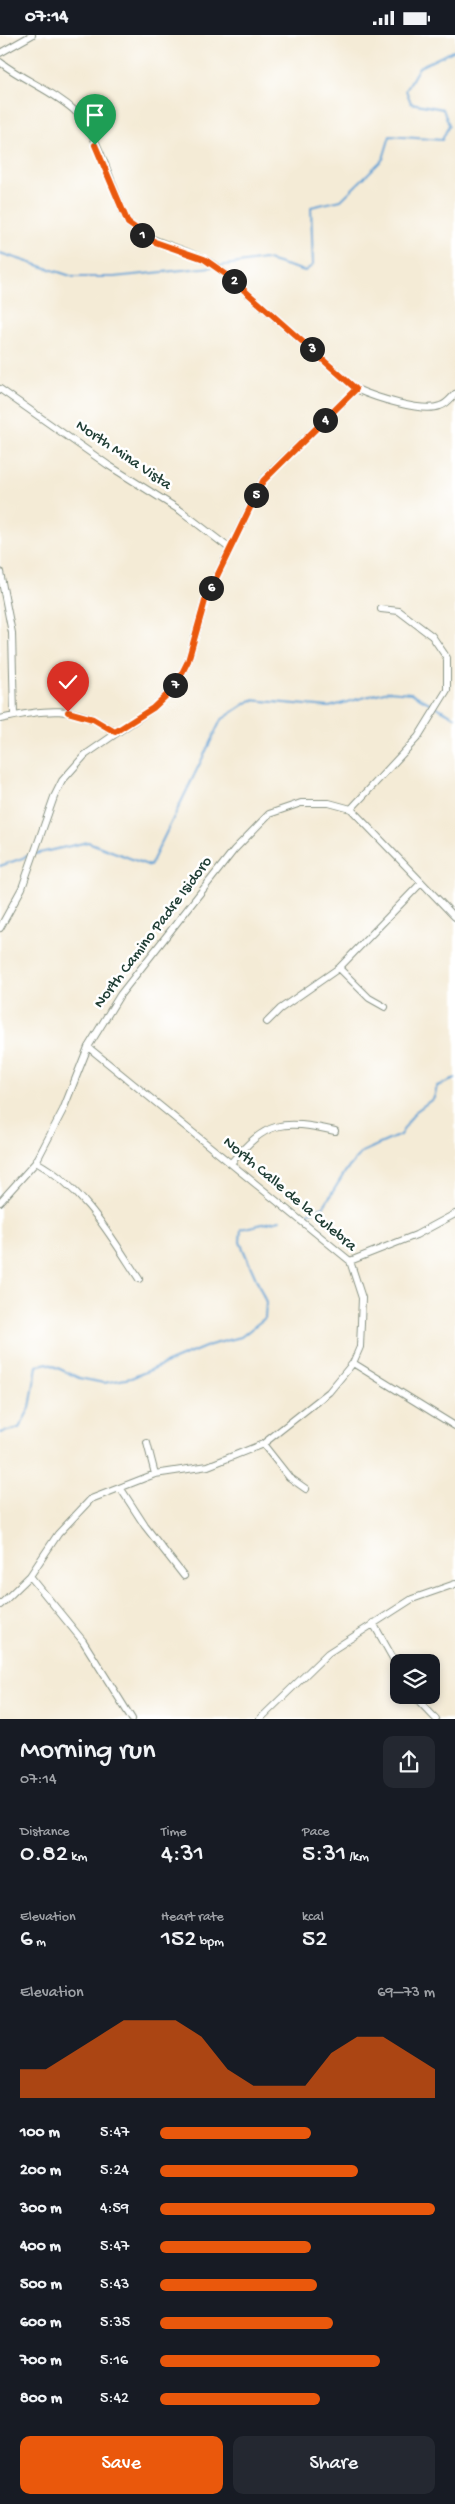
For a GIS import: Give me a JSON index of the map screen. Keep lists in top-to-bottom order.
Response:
{
  "streets": {
    "street": ["North Mina Vista", "North Camino Padre Isidoro", "North Calle de la Culebra"]
  },
  "crossings": [
    ["North Camino Padre Isidoro", "North Calle de la Culebra"]
  ],
  "page": {
    "status": "07:14",
    "pins": [
      "1",
      "2",
      "3",
      "4",
      "5",
      "6",
      "7"
    ],
    "heading": ["Morning run", "07:14"],
    "stats": [
      ["Distance", "0.82 km"],
      ["Time", "4:31"],
      ["Pace", "5:31 /km"],
      ["Elevation", "6 m"],
      ["Heart rate", "152 bpm"],
      ["kcal", "52"]
    ],
    "chart": ["Elevation", "69–73 m"],
    "list": [
      {
        "name": "100 m",
        "note": "5:47"
      },
      {
        "name": "200 m",
        "note": "5:24"
      },
      {
        "name": "300 m",
        "note": "4:59"
      },
      {
        "name": "400 m",
        "note": "5:47"
      },
      {
        "name": "500 m",
        "note": "5:43"
      },
      {
        "name": "600 m",
        "note": "5:35"
      },
      {
        "name": "700 m",
        "note": "5:16"
      },
      {
        "name": "800 m",
        "note": "5:42"
      }
    ],
    "buttons": ["Save", "Share"]
  }
}
